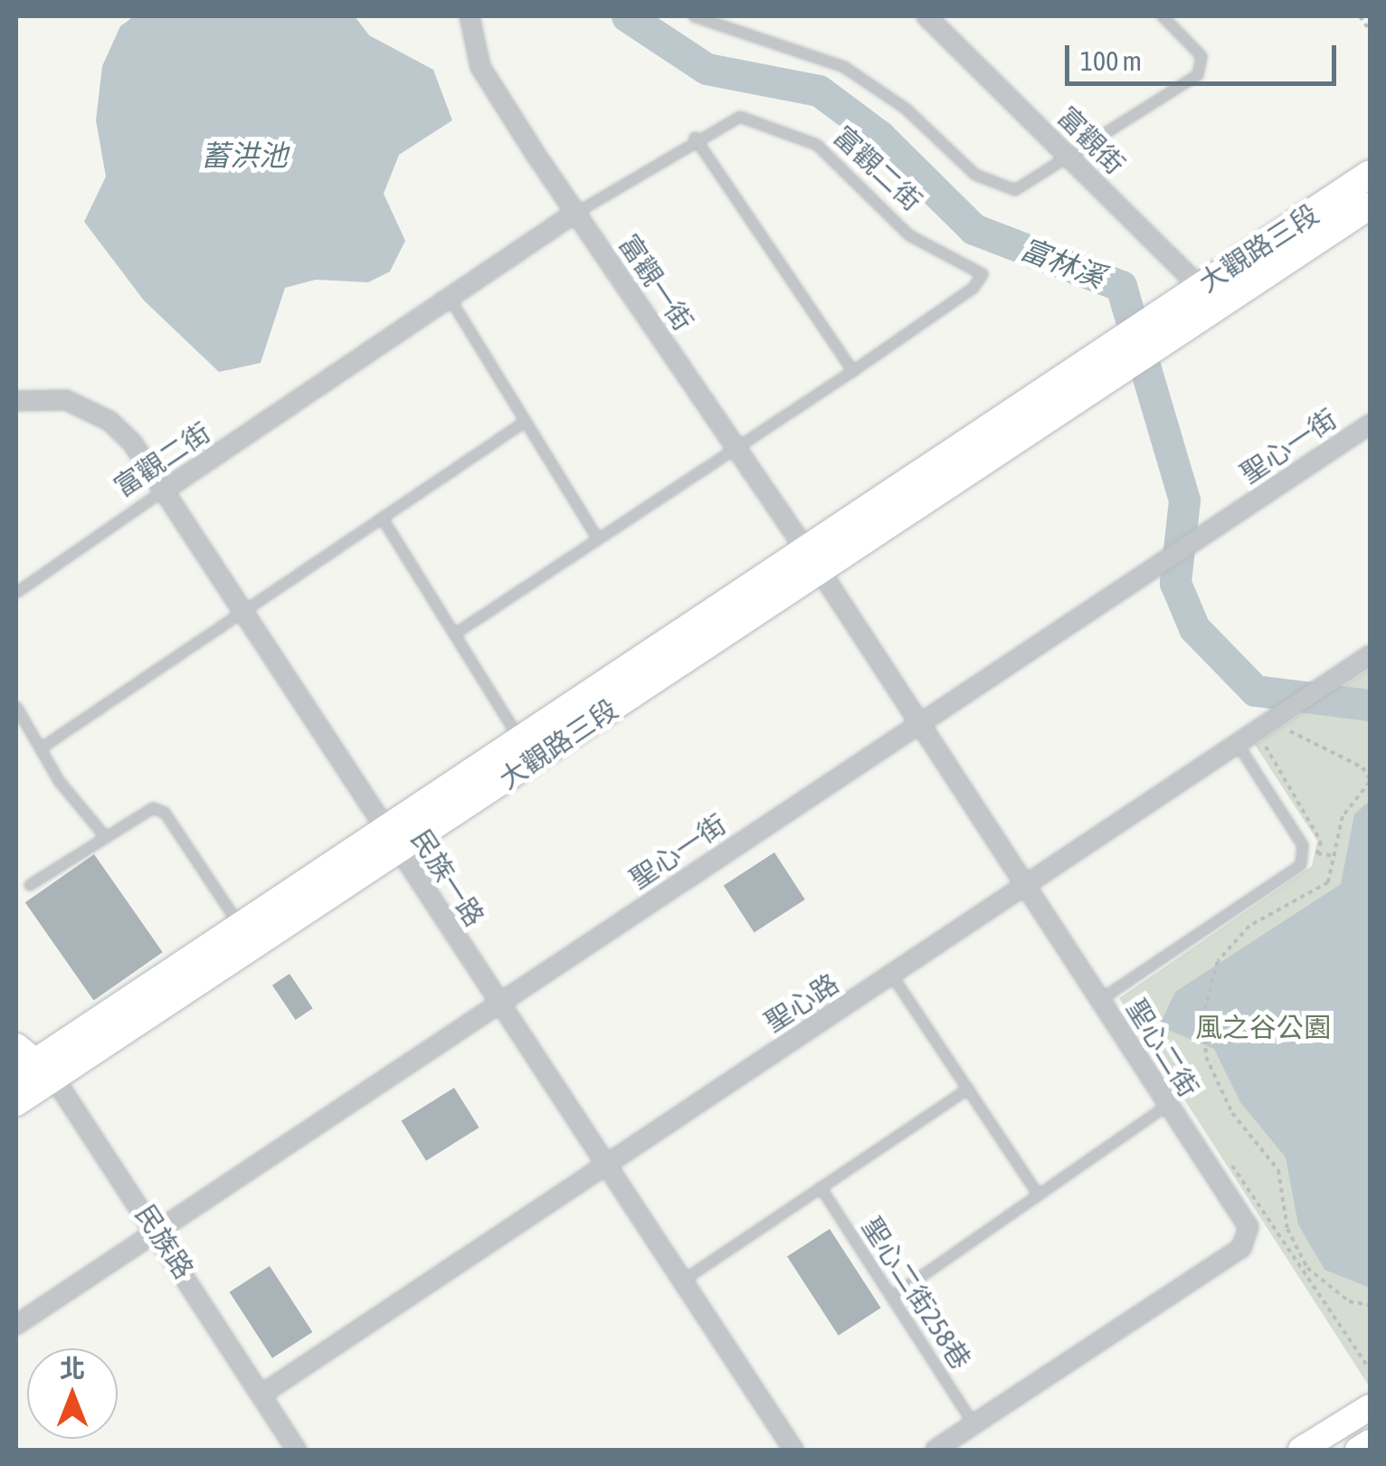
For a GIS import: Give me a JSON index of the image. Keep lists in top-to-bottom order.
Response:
{
  "streets": {
    "main road": ["大觀路三段"],
    "street": [
      "富觀街",
      "富觀二街",
      "富觀一街",
      "聖心一街",
      "民族一路",
      "聖心路",
      "聖心二街",
      "民族路"
    ],
    "lane": ["聖心二街258巷"]
  },
  "crossings": [
    ["富觀街", "大觀路三段"],
    ["富觀二街", "富觀一街"],
    ["富觀二街", "民族一路"],
    ["大觀路三段", "富觀一街"],
    ["大觀路三段", "民族一路"],
    ["大觀路三段", "聖心二街"],
    ["大觀路三段", "民族路"],
    ["富觀一街", "聖心二街"],
    ["聖心一街", "民族一路"],
    ["聖心一街", "聖心二街"],
    ["聖心一街", "民族路"],
    ["民族一路", "聖心路"],
    ["聖心路", "聖心二街"],
    ["聖心路", "民族路"],
    ["聖心二街", "聖心二街258巷"]
  ],
  "water": ["蓄洪池", "富林溪"],
  "parks": ["風之谷公園"],
  "scale_bar": "100 m",
  "north": "top"
}
